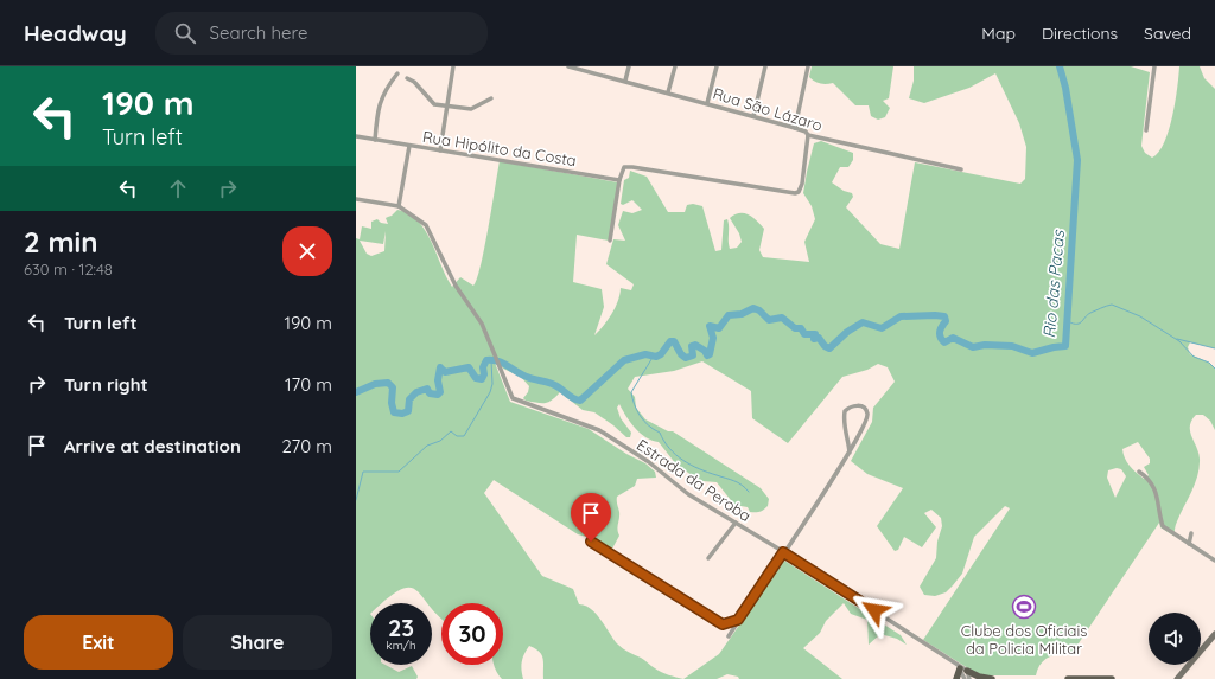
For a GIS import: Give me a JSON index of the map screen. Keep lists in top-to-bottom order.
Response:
{
  "streets": {
    "street": ["Rua São Lázaro", "Rua Hipólito da Costa", "Estrada da Peroba"]
  },
  "crossings": [
    ["Rua Hipólito da Costa", "Estrada da Peroba"]
  ],
  "water": ["Rio das Pacas"],
  "places": {
    "sports": ["Clube dos Oficiais da Policia Militar"]
  },
  "page": {
    "header": "Headway",
    "search": "Search here",
    "nav": ["Map", "Directions", "Saved"],
    "turn": ["190 m", "Turn left"],
    "heading": ["2 min", "630 m · 12:48"],
    "list": [
      {
        "name": "Turn left",
        "value": "190 m"
      },
      {
        "name": "Turn right",
        "value": "170 m"
      },
      {
        "name": "Arrive at destination",
        "value": "270 m"
      }
    ],
    "speed": "23 km/h",
    "limit": "30",
    "buttons": ["Exit", "Share"]
  }
}
